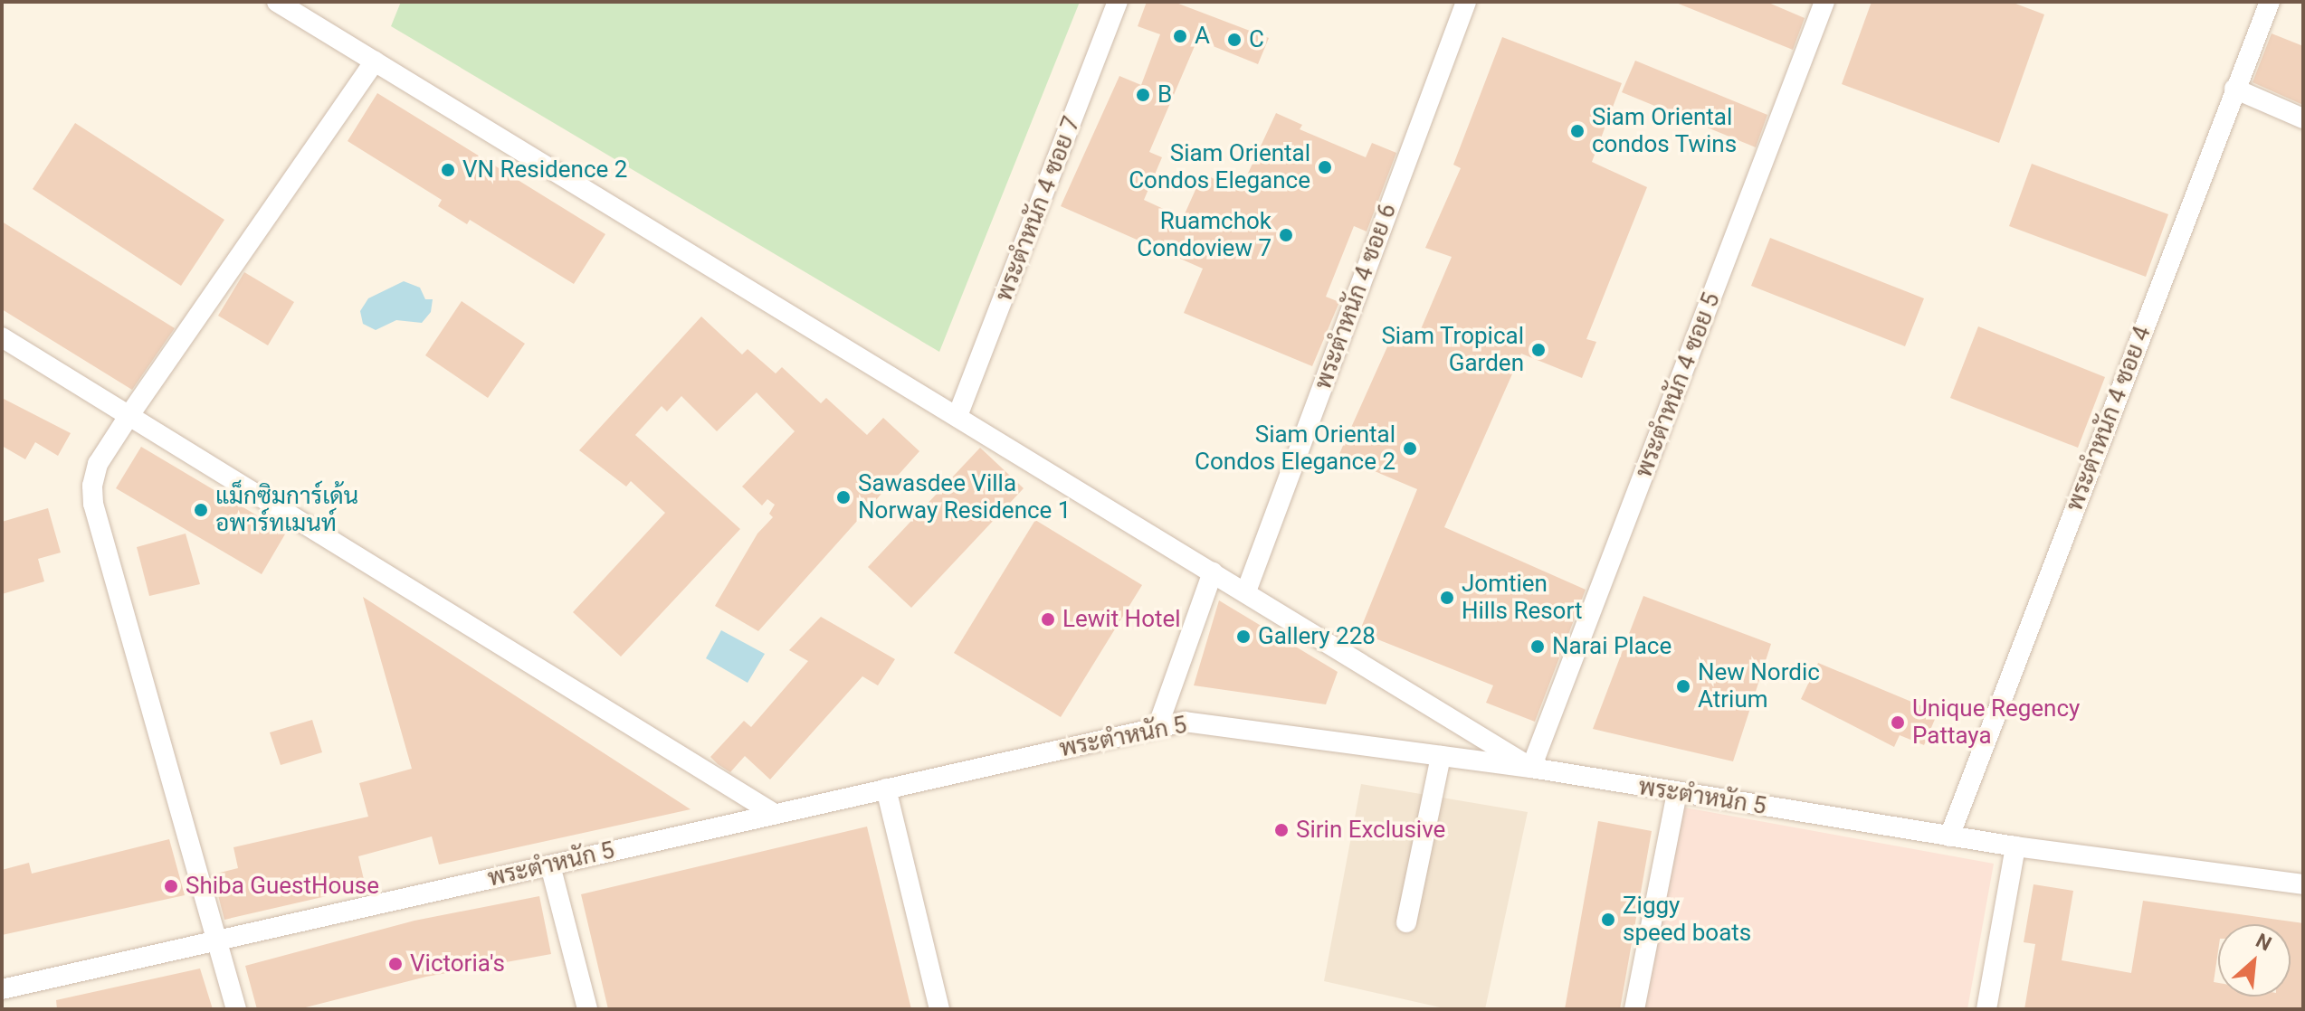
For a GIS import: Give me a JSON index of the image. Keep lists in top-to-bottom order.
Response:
{
  "streets": {
    "street": [
      "พระตำหนัก 4 ซอย 7",
      "พระตำหนัก 4 ซอย 6",
      "พระตำหนัก 4 ซอย 5",
      "พระตำหนัก 4 ซอย 4",
      "พระตำหนัก 5"
    ]
  },
  "crossings": [
    ["พระตำหนัก 4 ซอย 5", "พระตำหนัก 5"],
    ["พระตำหนัก 4 ซอย 4", "พระตำหนัก 5"]
  ],
  "places": [
    "A",
    "C",
    "B",
    "Siam Oriental condos Twins",
    "Siam Oriental Condos Elegance",
    "VN Residence 2",
    "Ruamchok Condoview 7",
    "Siam Tropical Garden",
    "Siam Oriental Condos Elegance 2",
    "Sawasdee Villa Norway Residence 1",
    "แม็กซิมการ์เด้น อพาร์ทเมนท์",
    "Jomtien Hills Resort",
    "Lewit Hotel",
    "Gallery 228",
    "Narai Place",
    "New Nordic Atrium",
    "Unique Regency Pattaya",
    "Sirin Exclusive",
    "Shiba GuestHouse",
    "Ziggy speed boats",
    "Victoria's"
  ],
  "north": "top right"
}
